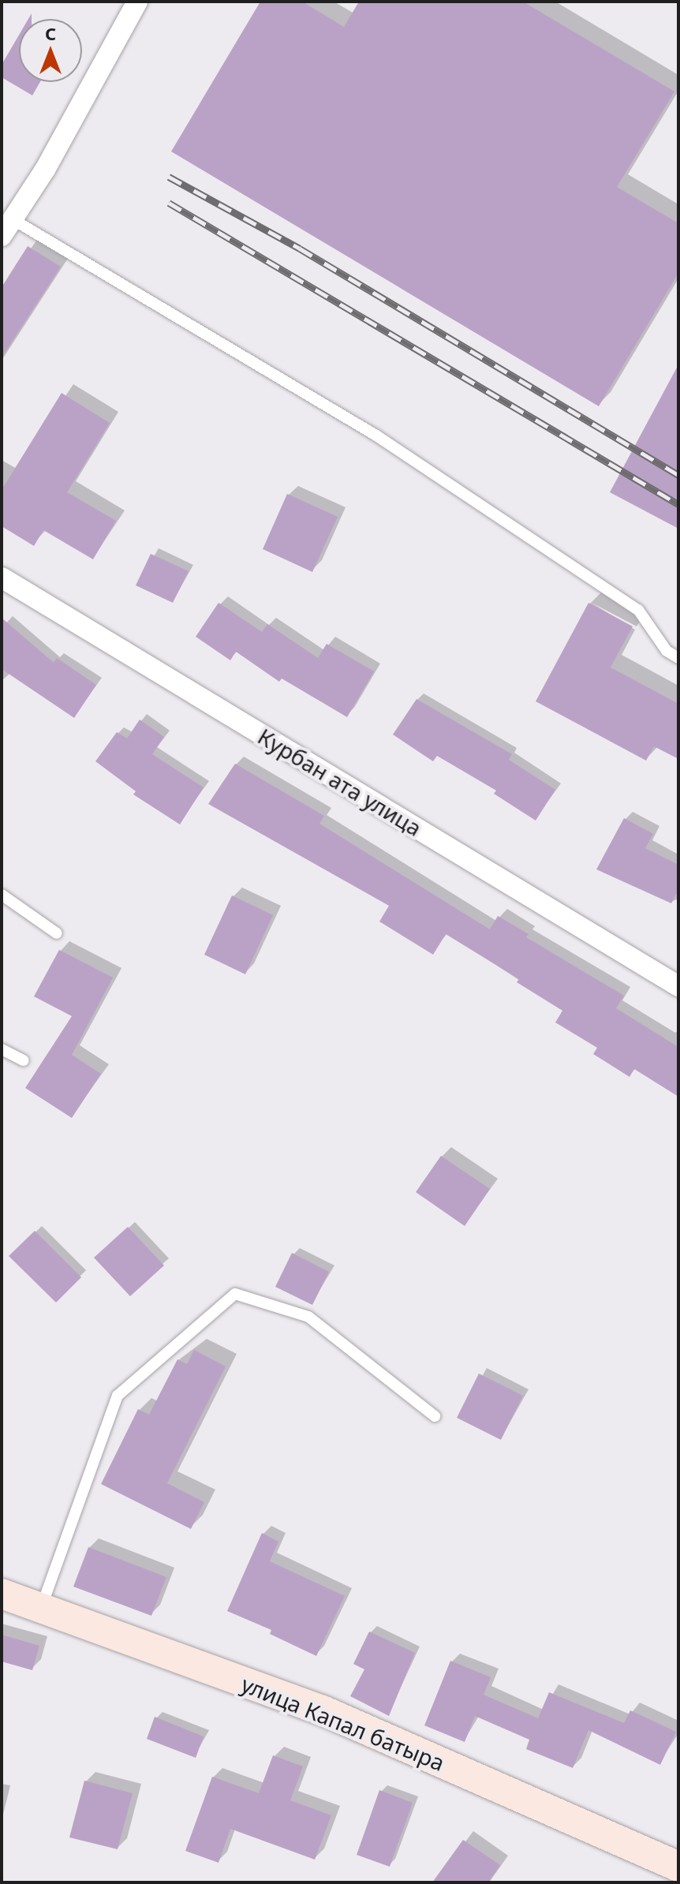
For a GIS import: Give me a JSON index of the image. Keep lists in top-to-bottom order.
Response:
{
  "streets": {
    "main road": ["улица Капал батыра"],
    "street": ["Курбан ата улица"]
  },
  "north": "top"
}
